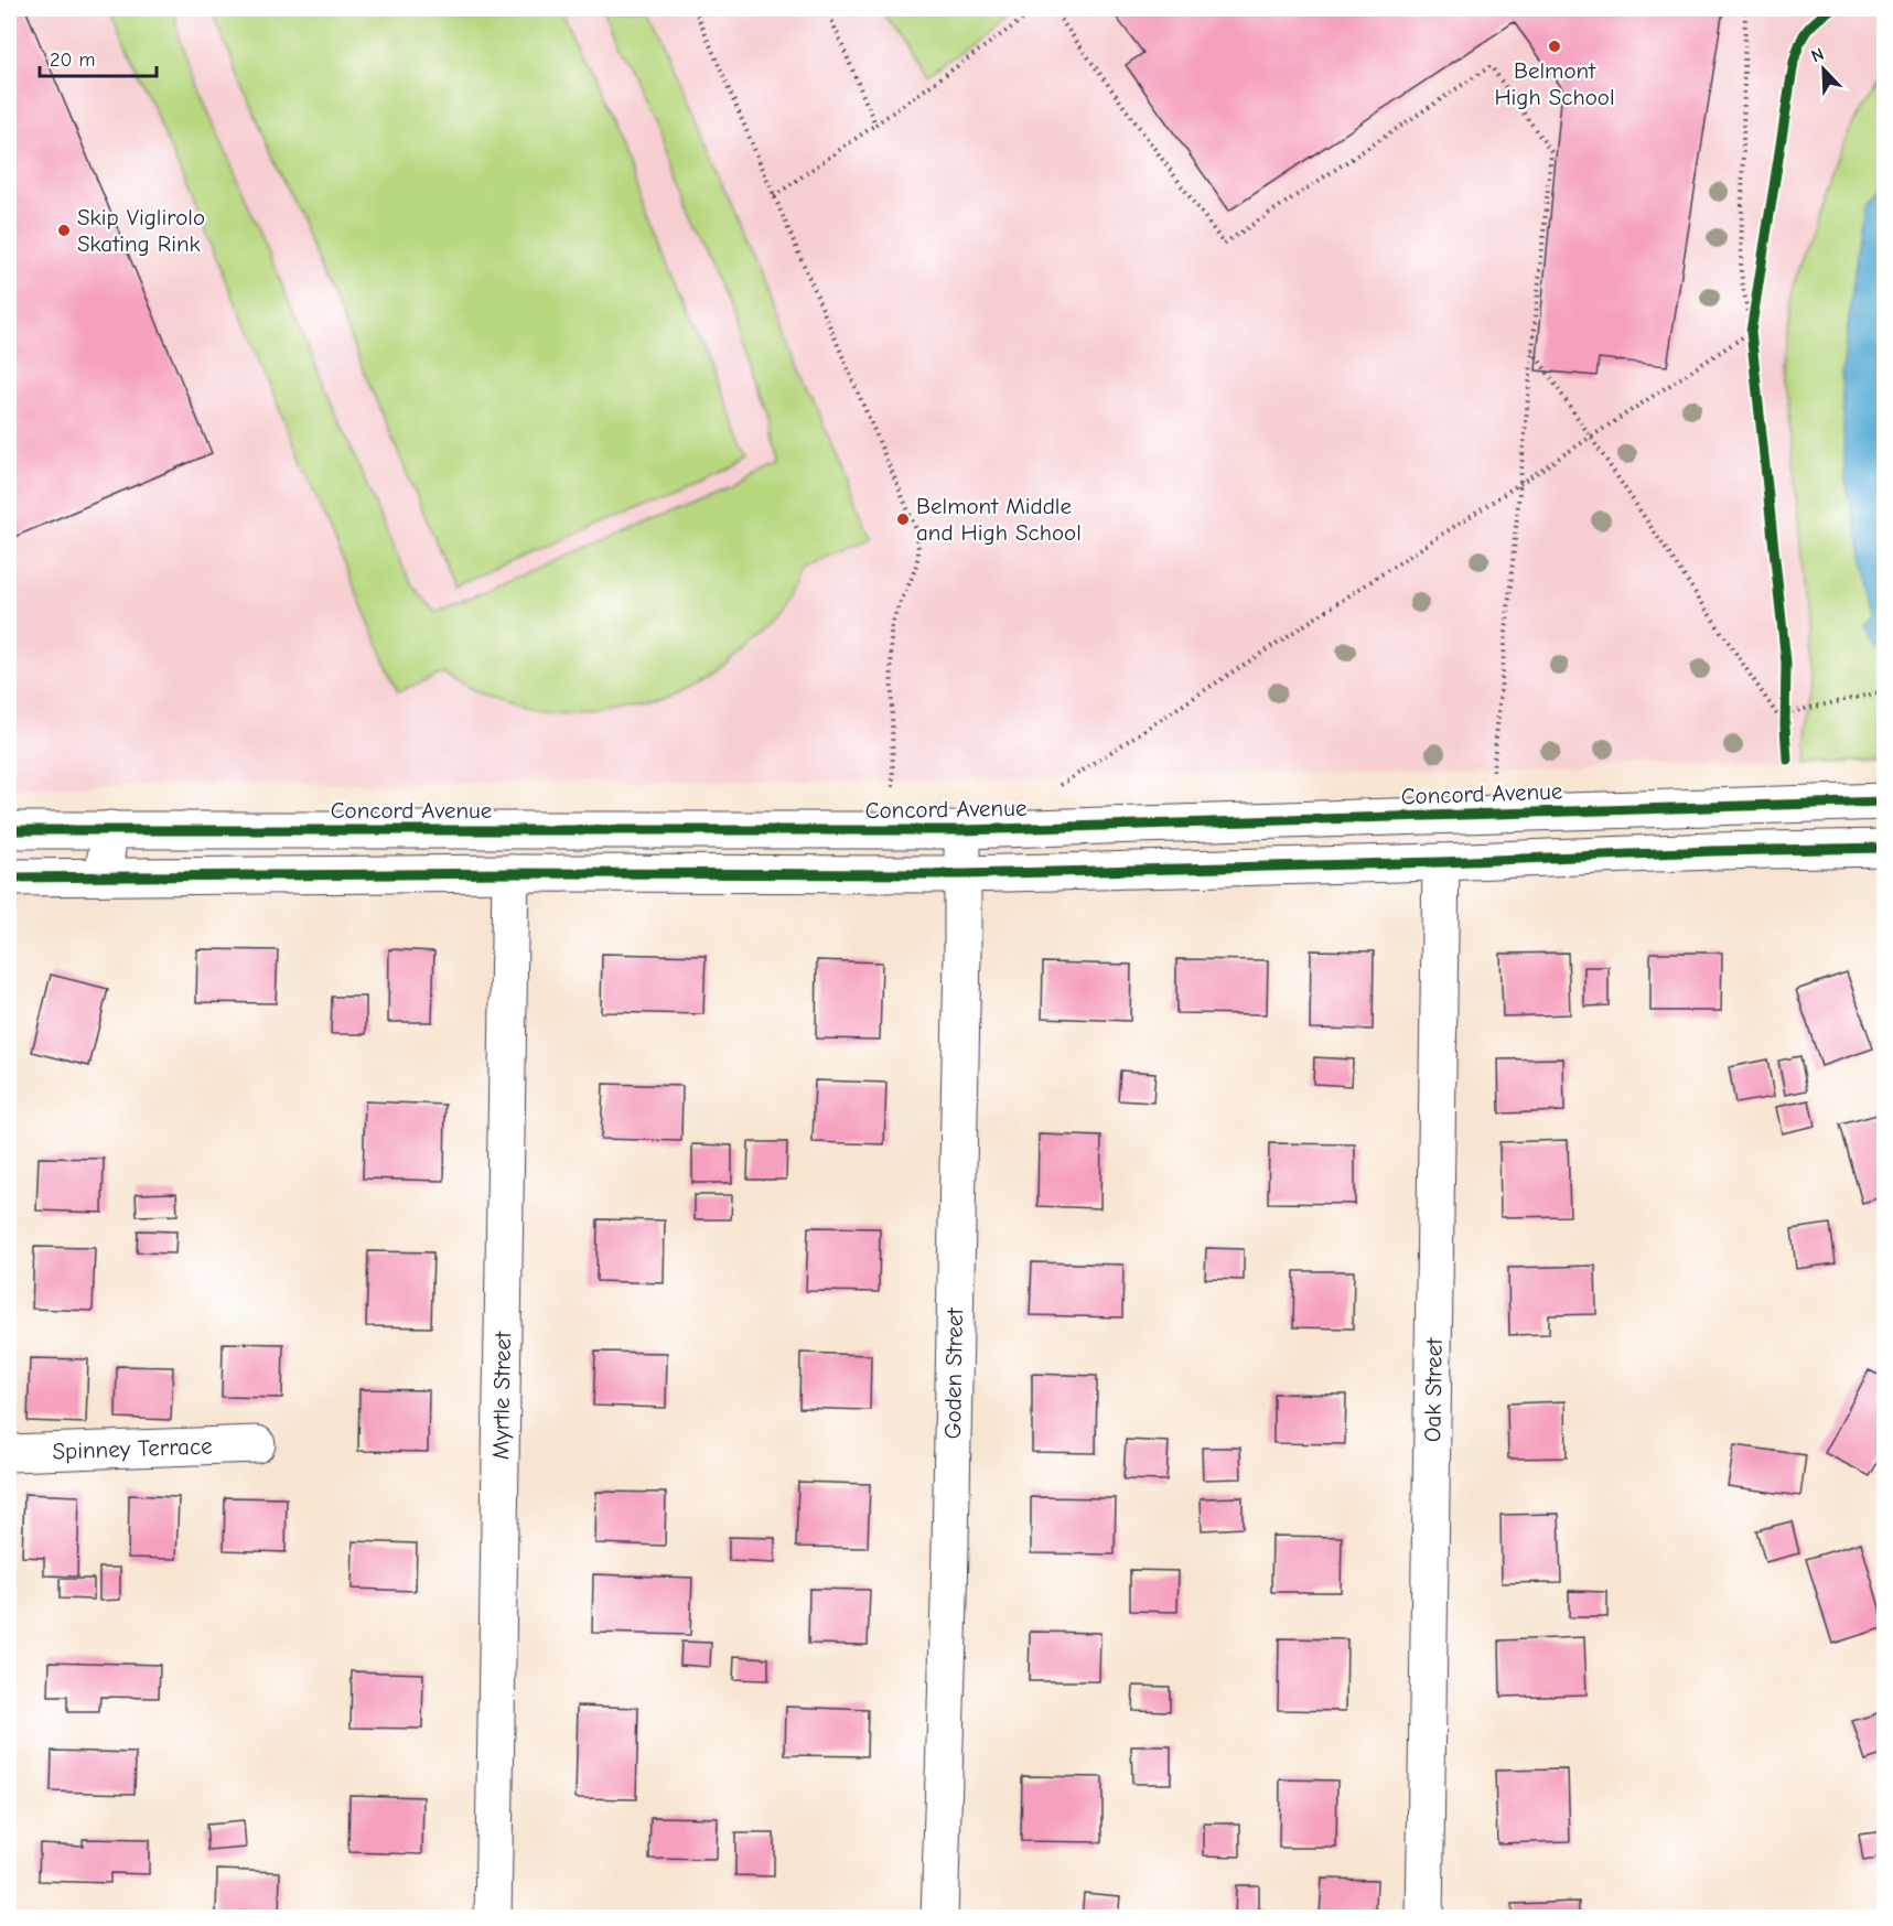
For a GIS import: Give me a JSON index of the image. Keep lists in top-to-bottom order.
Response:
{
  "streets": {
    "main road": [
      "Concord Avenue",
      "Goden Street",
      "Oak Street",
      "Myrtle Street",
      "Spinney Terrace"
    ]
  },
  "crossings": [
    ["Concord Avenue", "Goden Street"]
  ],
  "places": ["Belmont High School", "Skip Viglirolo Skating Rink", "Belmont Middle and High School"],
  "scale_bar": "20 m",
  "north": "top left"
}
